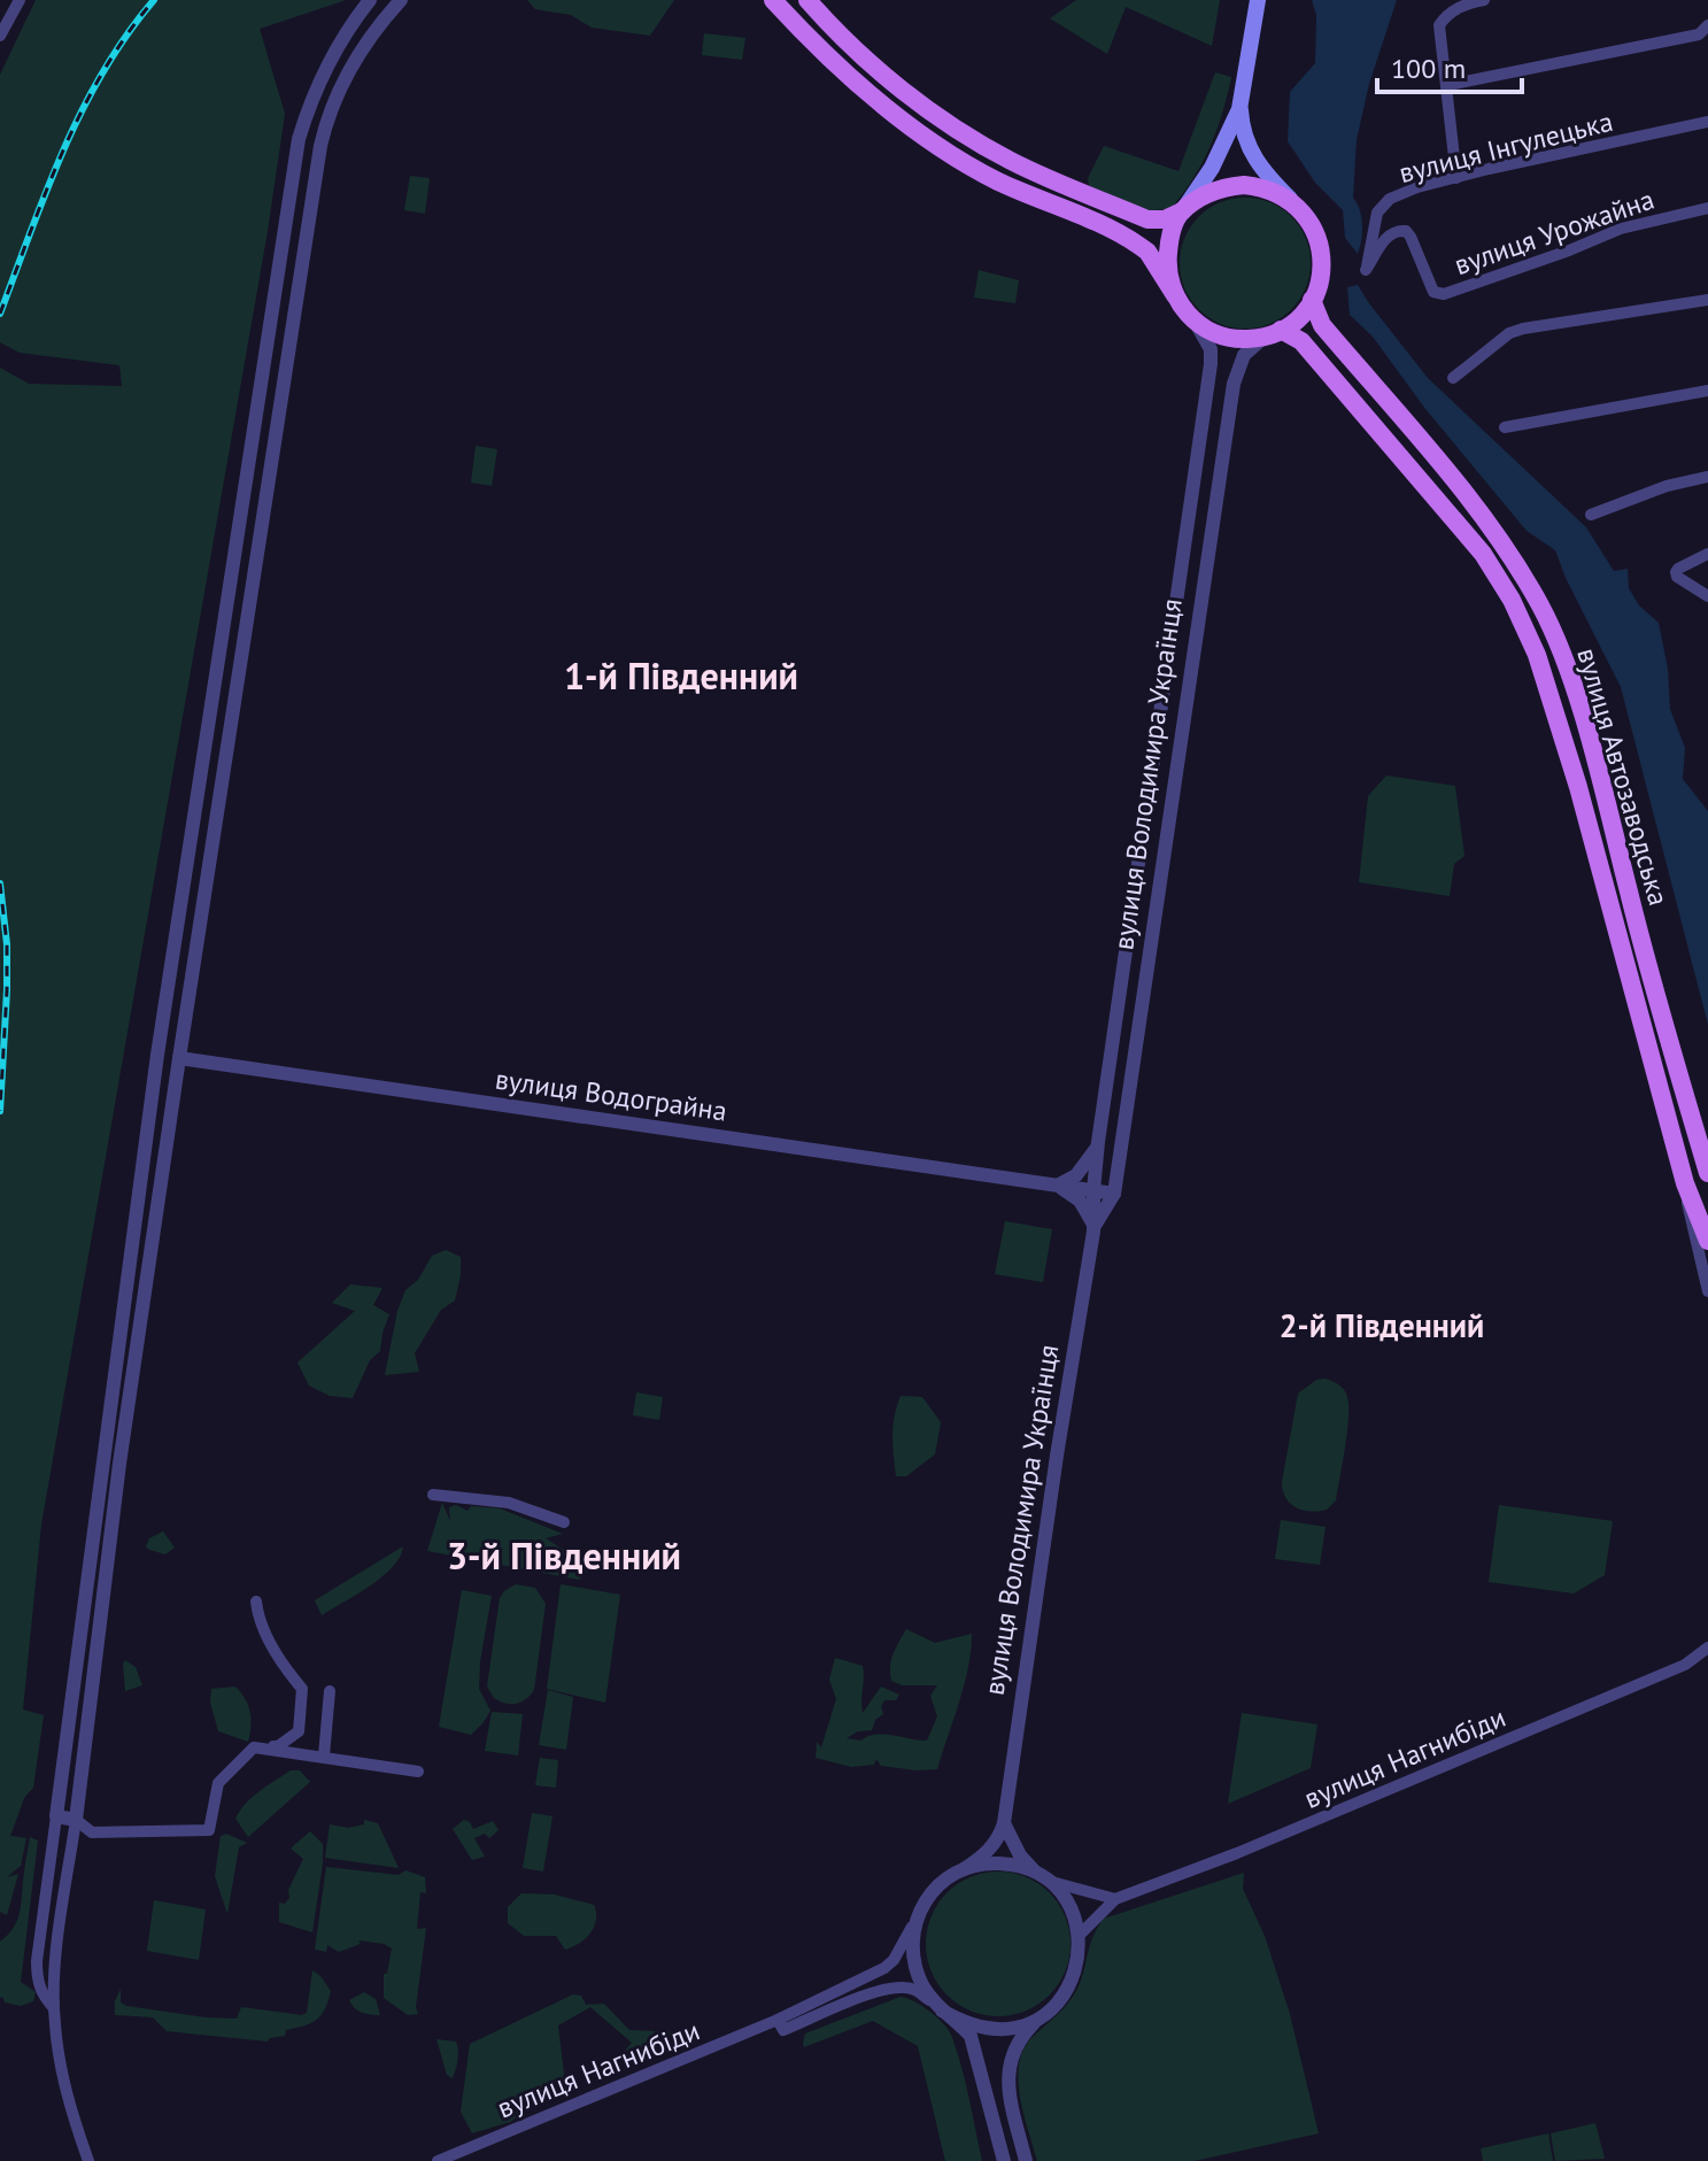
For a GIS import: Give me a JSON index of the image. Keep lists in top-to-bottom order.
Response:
{
  "streets": {
    "main road": ["вулиця Володимира Українця", "вулиця Автозаводська"],
    "street": [
      "вулиця Інгулецька",
      "вулиця Урожайна",
      "вулиця Водограйна",
      "вулиця Нагнибіди"
    ]
  },
  "crossings": [
    ["вулиця Інгулецька", "вулиця Урожайна"],
    ["вулиця Володимира Українця", "вулиця Автозаводська"],
    ["вулиця Володимира Українця", "вулиця Водограйна"],
    ["вулиця Володимира Українця", "вулиця Нагнибіди"]
  ],
  "districts": ["1-й Південний", "2-й Південний", "3-й Південний"],
  "scale_bar": "100 m"
}
